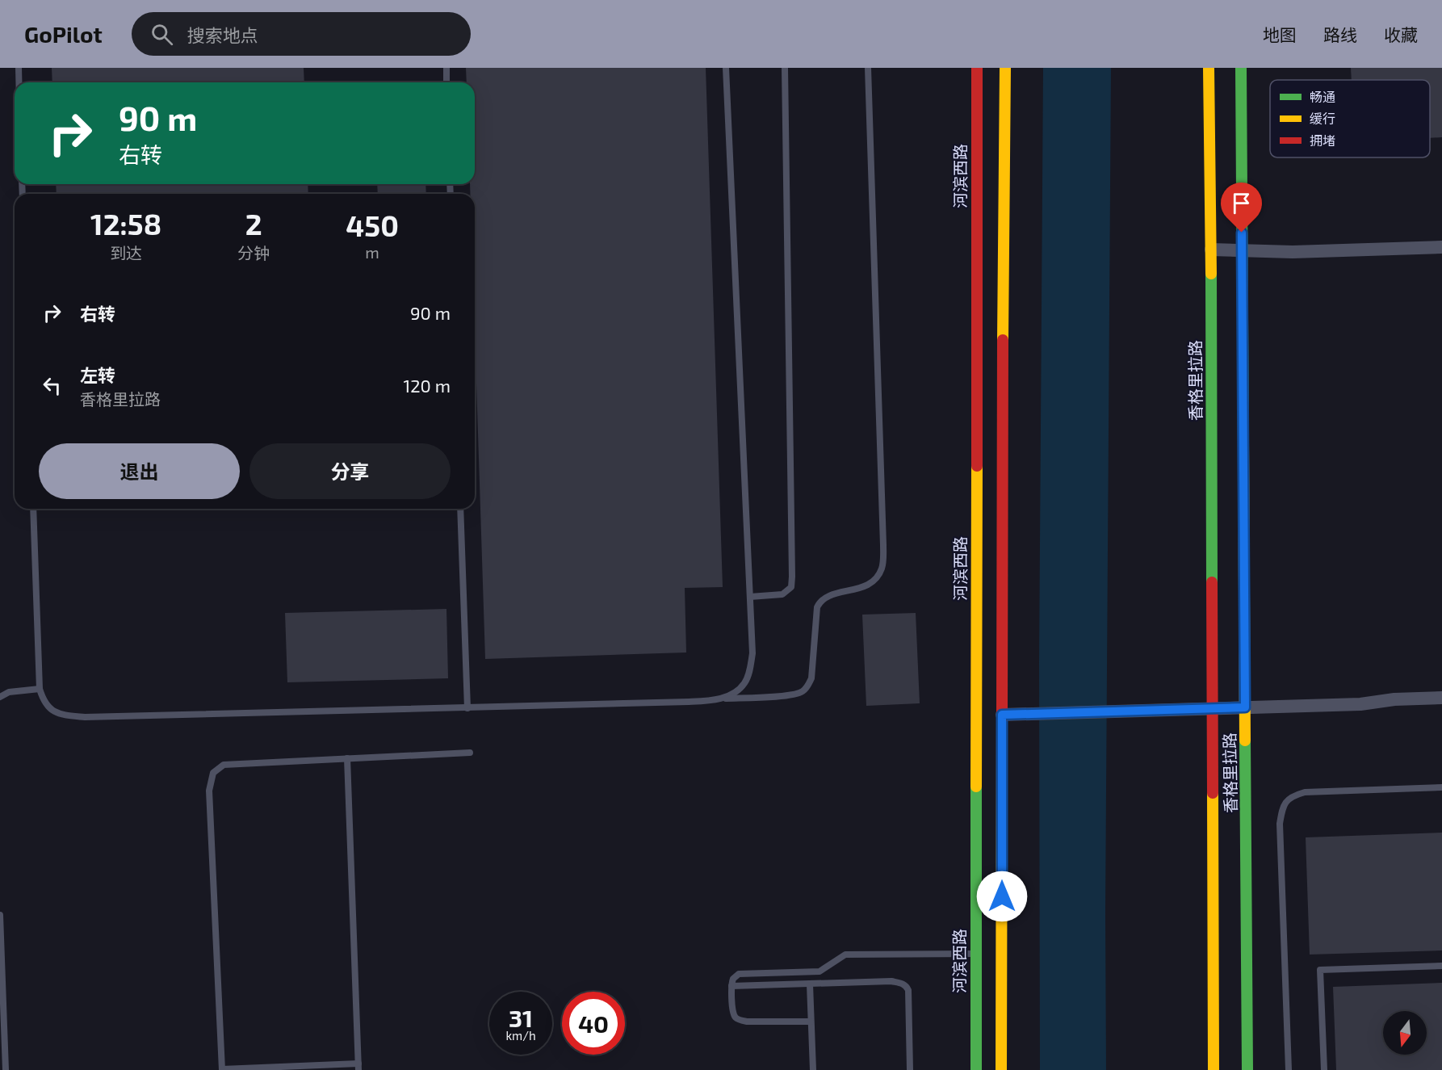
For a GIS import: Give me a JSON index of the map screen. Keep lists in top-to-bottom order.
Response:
{
  "streets": {
    "street": ["河滨西路", "香格里拉路"]
  },
  "legend": ["畅通", "缓行", "拥堵"],
  "north": "bottom",
  "page": {
    "header": "GoPilot",
    "search": "搜索地点",
    "nav": ["地图", "路线", "收藏"],
    "turn": ["90 m", "右转"],
    "eta": [
      "12:58",
      "到达",
      "2",
      "分钟",
      "450",
      "m"
    ],
    "list": [
      {
        "name": "右转",
        "value": "90 m"
      },
      {
        "name": "左转",
        "note": "香格里拉路",
        "value": "120 m"
      }
    ],
    "buttons": ["退出", "分享"],
    "speed": "31 km/h",
    "limit": "40"
  }
}
